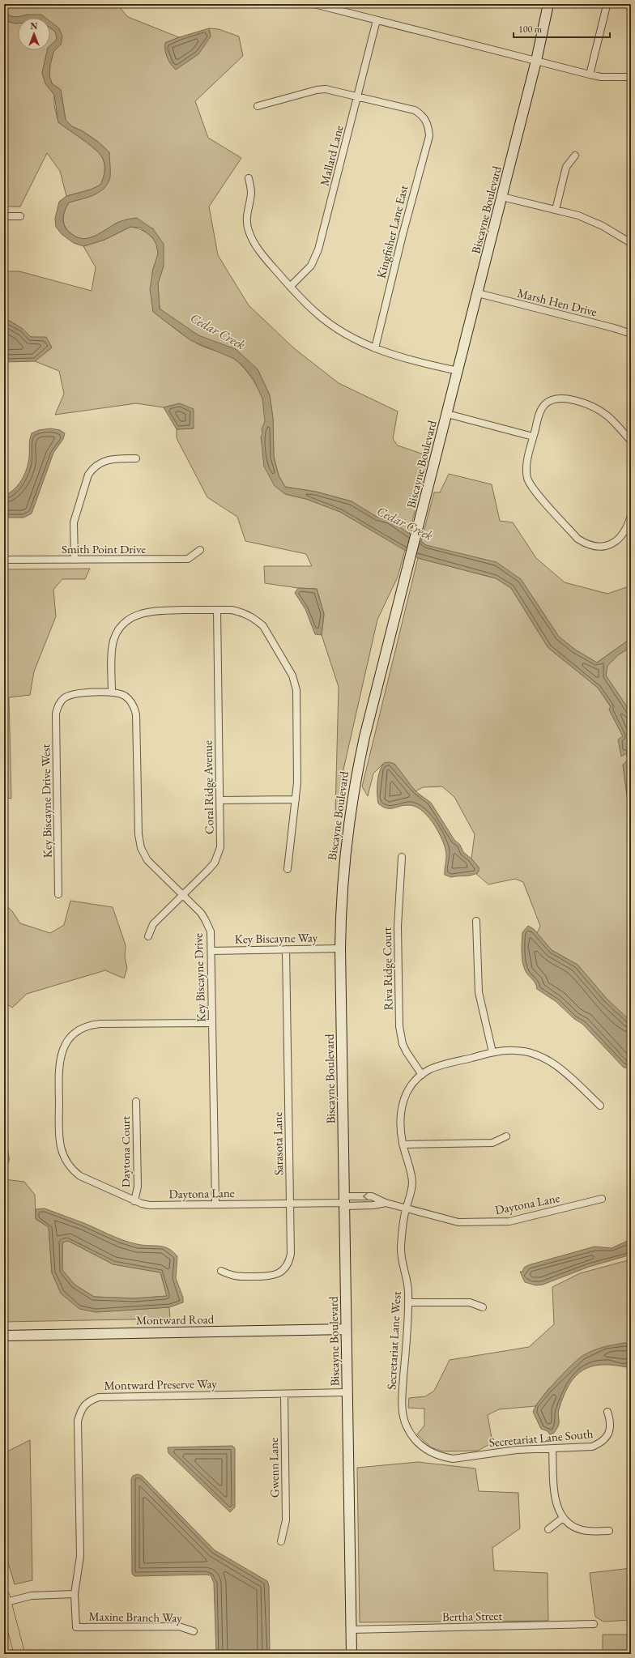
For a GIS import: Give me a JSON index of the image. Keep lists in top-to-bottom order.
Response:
{
  "streets": {
    "street": [
      "Mallard Lane",
      "Biscayne Boulevard",
      "Kingfisher Lane East",
      "Marsh Hen Drive",
      "Smith Point Drive",
      "Coral Ridge Avenue",
      "Key Biscayne Drive West",
      "Key Biscayne Way",
      "Riva Ridge Court",
      "Key Biscayne Drive",
      "Sarasota Lane",
      "Daytona Court",
      "Daytona Lane",
      "Montward Road",
      "Secretariat Lane West",
      "Montward Preserve Way",
      "Secretariat Lane South",
      "Gwenn Lane",
      "Bertha Street",
      "Maxine Branch Way"
    ]
  },
  "crossings": [
    ["Mallard Lane", "Kingfisher Lane East"],
    ["Biscayne Boulevard", "Marsh Hen Drive"],
    ["Biscayne Boulevard", "Key Biscayne Way"],
    ["Biscayne Boulevard", "Daytona Lane"],
    ["Biscayne Boulevard", "Montward Road"],
    ["Biscayne Boulevard", "Montward Preserve Way"],
    ["Biscayne Boulevard", "Bertha Street"],
    ["Coral Ridge Avenue", "Key Biscayne Drive"],
    ["Key Biscayne Drive West", "Key Biscayne Drive"],
    ["Key Biscayne Way", "Key Biscayne Drive"],
    ["Key Biscayne Way", "Sarasota Lane"],
    ["Riva Ridge Court", "Secretariat Lane West"],
    ["Key Biscayne Drive", "Daytona Lane"],
    ["Sarasota Lane", "Daytona Lane"],
    ["Daytona Court", "Daytona Lane"],
    ["Daytona Lane", "Secretariat Lane West"],
    ["Secretariat Lane West", "Secretariat Lane South"],
    ["Montward Preserve Way", "Gwenn Lane"],
    ["Montward Preserve Way", "Maxine Branch Way"]
  ],
  "water": ["Cedar Creek"],
  "scale_bar": "100 m",
  "north": "top"
}
